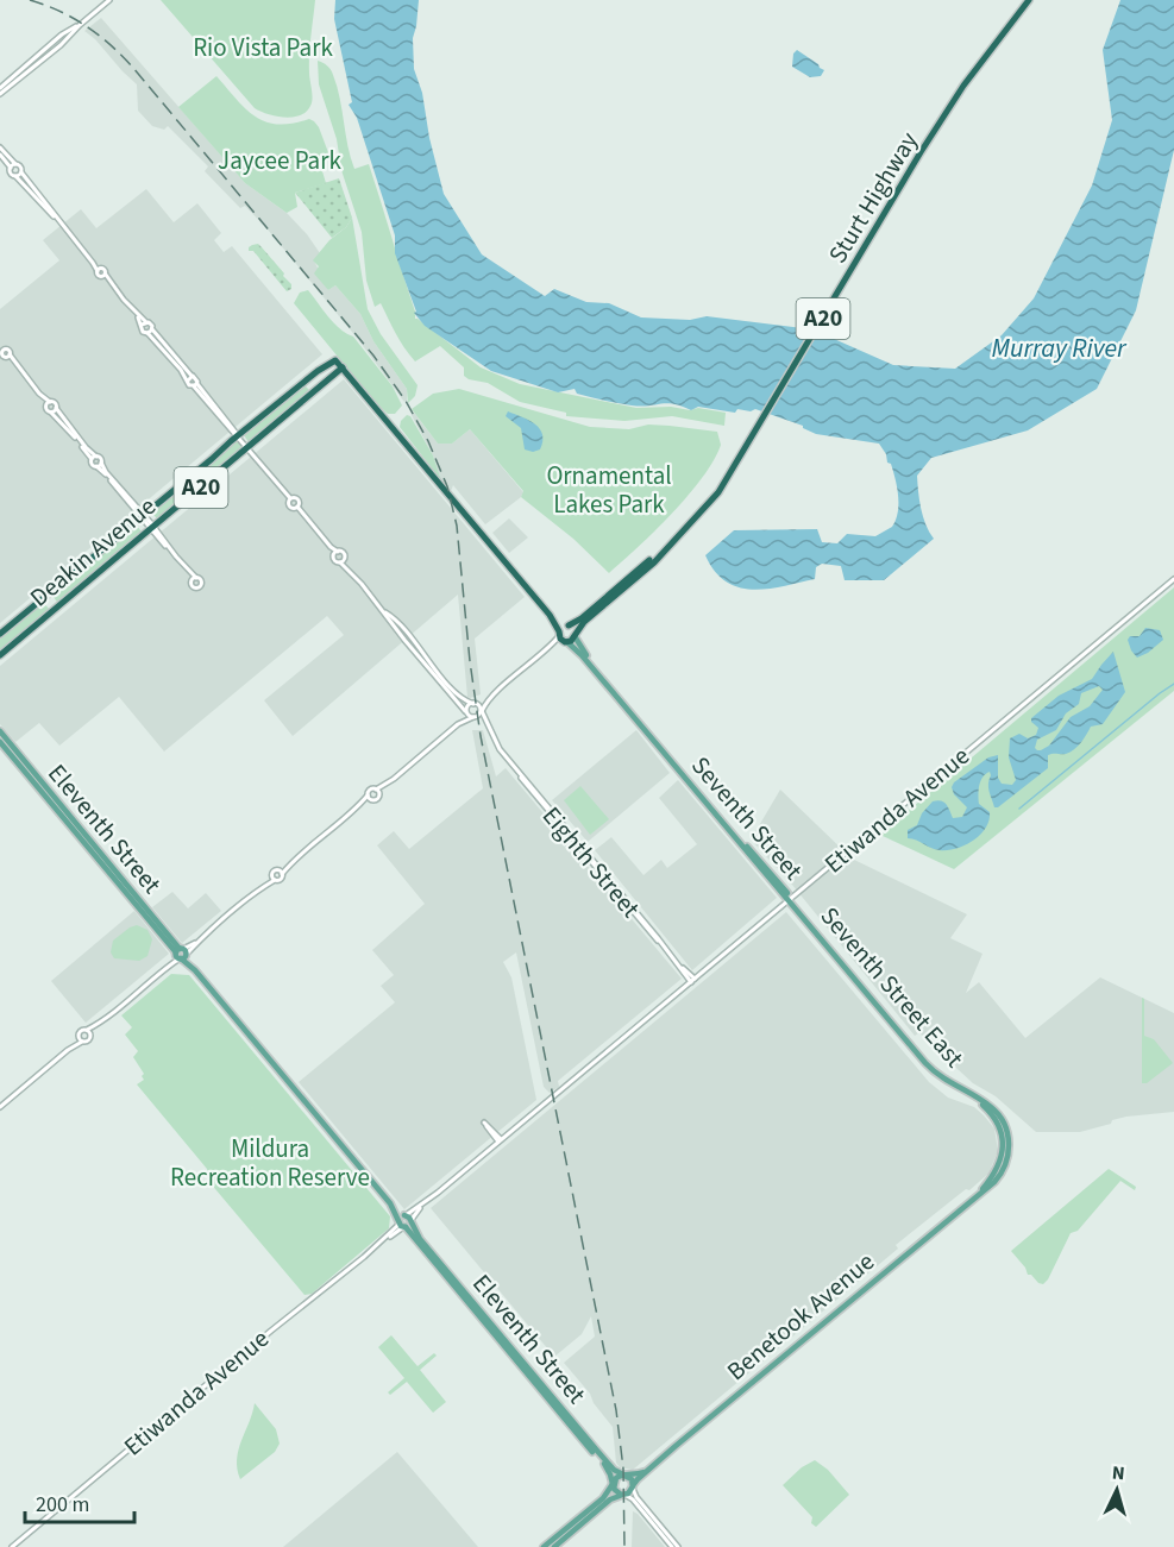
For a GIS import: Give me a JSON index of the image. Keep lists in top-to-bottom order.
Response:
{
  "streets": {
    "highway": [
      "Sturt Highway",
      "A20",
      "Deakin Avenue",
      "Seventh Street"
    ],
    "main road": ["Eleventh Street", "Seventh Street East", "Benetook Avenue"],
    "street": ["Etiwanda Avenue", "Eighth Street"]
  },
  "crossings": [
    ["Sturt Highway", "A20"],
    ["Sturt Highway", "Seventh Street"],
    ["A20", "Seventh Street"],
    ["Deakin Avenue", "Seventh Street"],
    ["Etiwanda Avenue", "Seventh Street"],
    ["Etiwanda Avenue", "Eleventh Street"],
    ["Etiwanda Avenue", "Eighth Street"],
    ["Etiwanda Avenue", "Seventh Street East"],
    ["Seventh Street", "Seventh Street East"],
    ["Eleventh Street", "Benetook Avenue"],
    ["Seventh Street East", "Benetook Avenue"]
  ],
  "water": ["Murray River"],
  "parks": [
    "Rio Vista Park",
    "Jaycee Park",
    "Ornamental Lakes Park",
    "Mildura Recreation Reserve"
  ],
  "scale_bar": "200 m",
  "north": "top"
}
